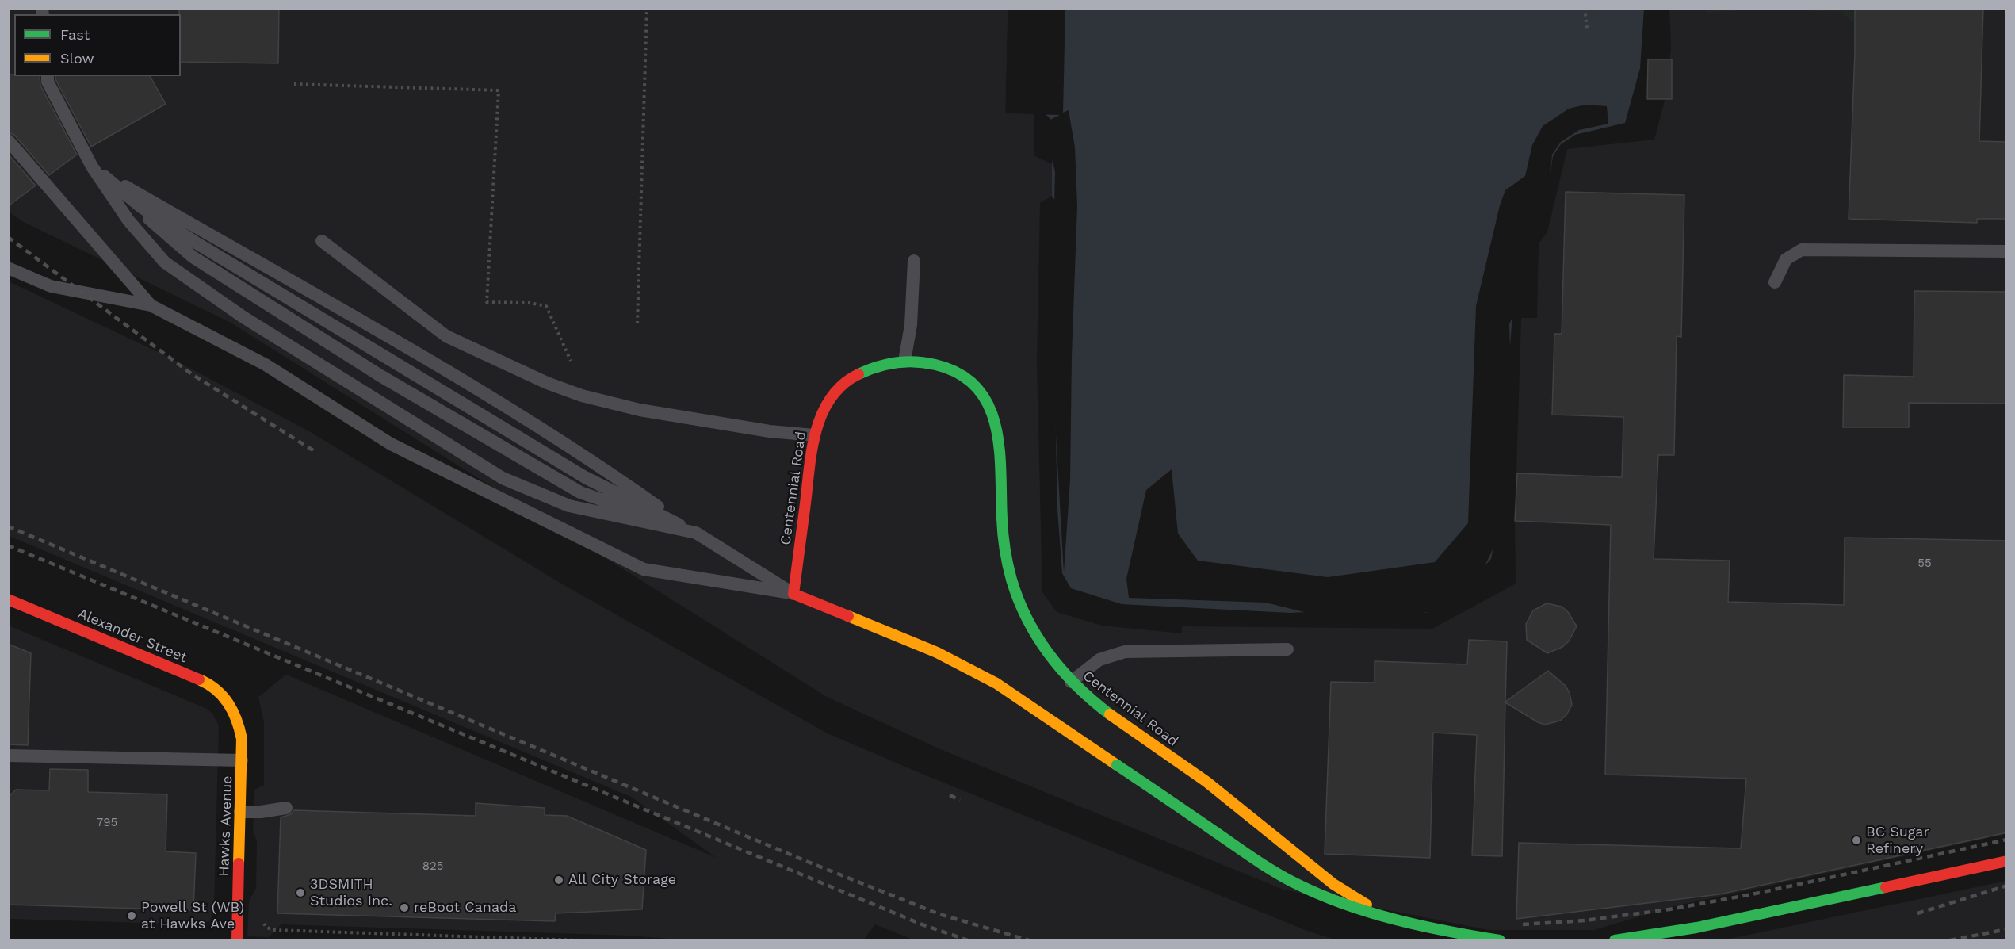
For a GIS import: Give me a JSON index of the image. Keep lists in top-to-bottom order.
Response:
{
  "streets": {
    "street": ["Centennial Road", "Alexander Street", "Hawks Avenue"]
  },
  "crossings": [
    ["Alexander Street", "Hawks Avenue"]
  ],
  "places": [
    "BC Sugar Refinery",
    "All City Storage",
    "3DSMITH Studios Inc.",
    "reBoot Canada",
    "Powell St (WB) at Hawks Ave"
  ],
  "house_numbers": ["55", "795", "825"],
  "legend": ["Fast", "Slow"]
}
